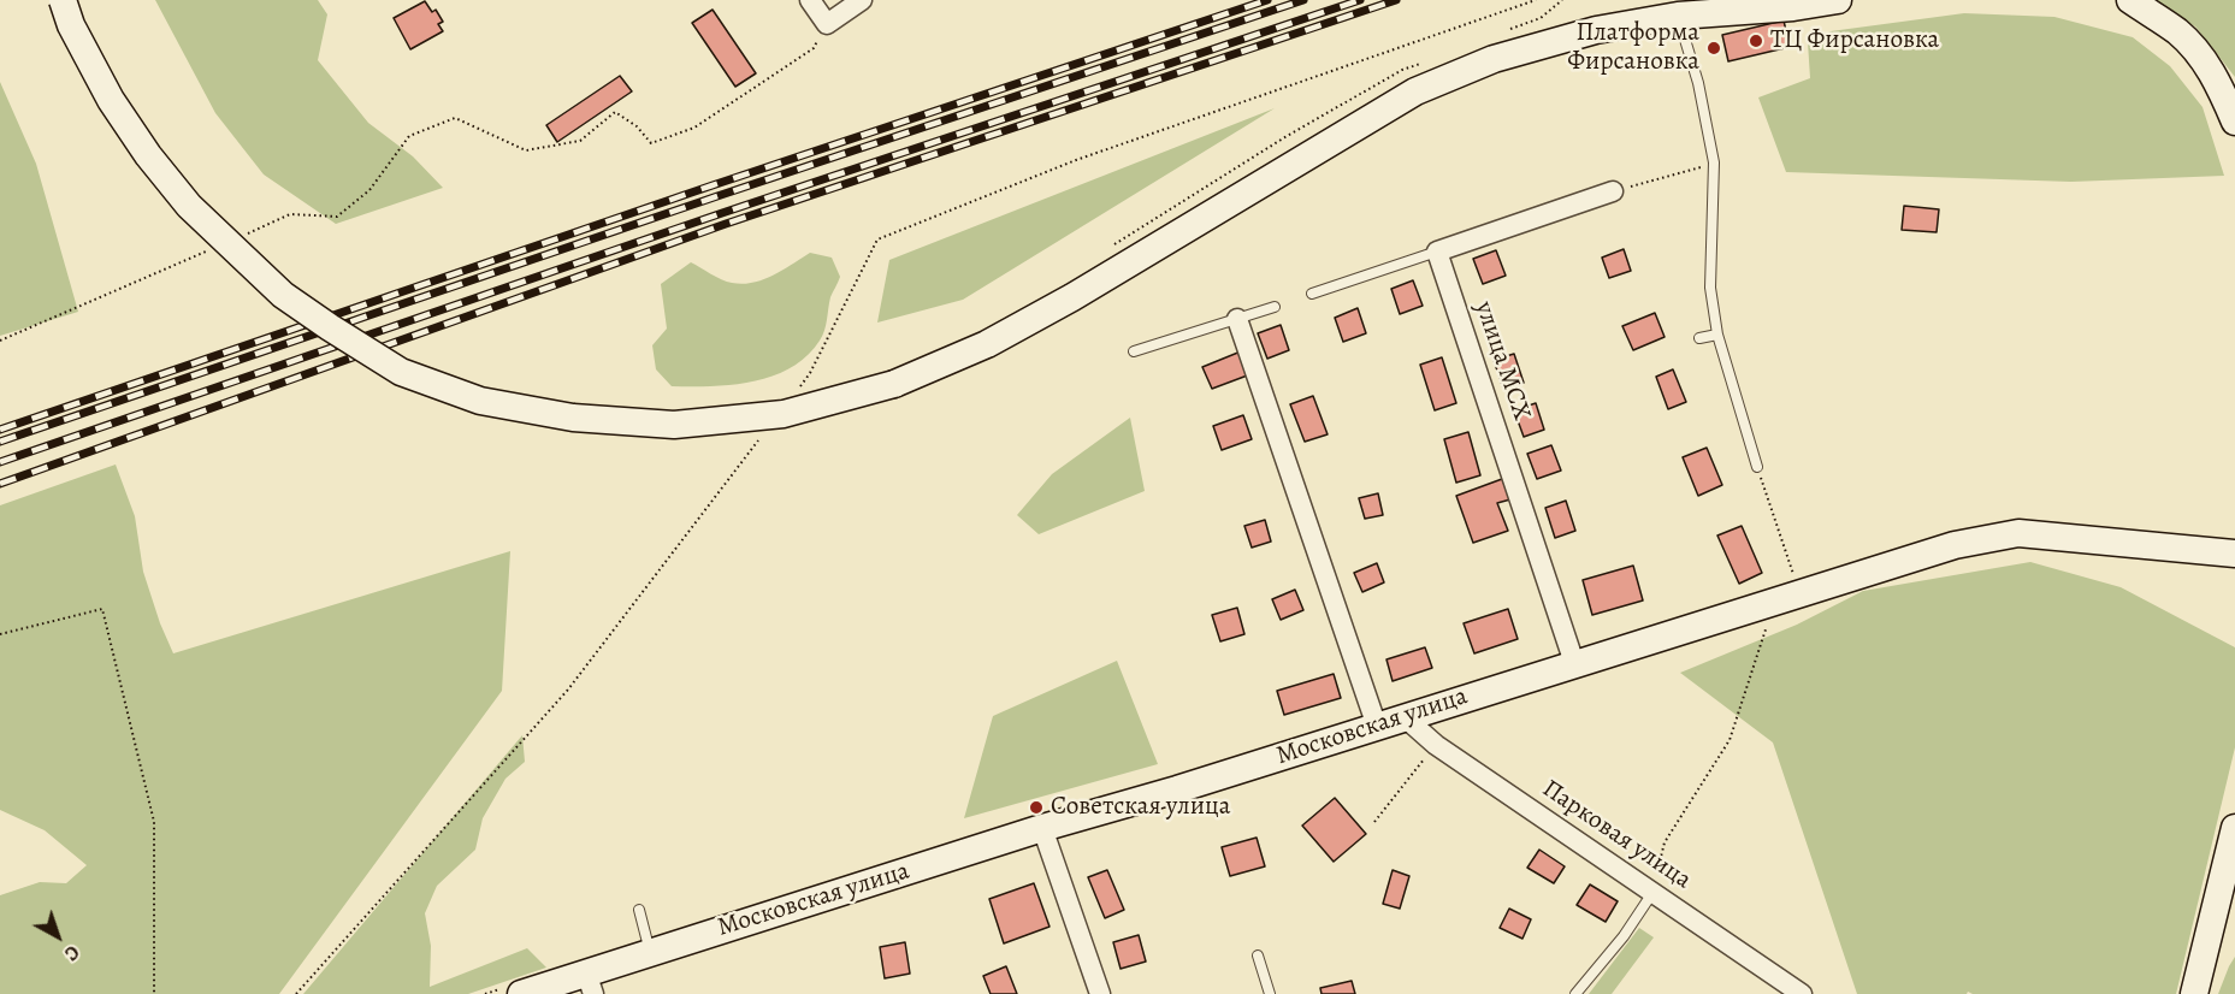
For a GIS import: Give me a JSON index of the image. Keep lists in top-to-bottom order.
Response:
{
  "streets": {
    "street": ["улица МСХ", "Московская улица", "Парковая улица"]
  },
  "crossings": [
    ["улица МСХ", "Московская улица"],
    ["Московская улица", "Парковая улица"]
  ],
  "places": ["ТЦ Фирсановка", "Платформа Фирсановка", "Советская улица"],
  "north": "bottom right"
}
